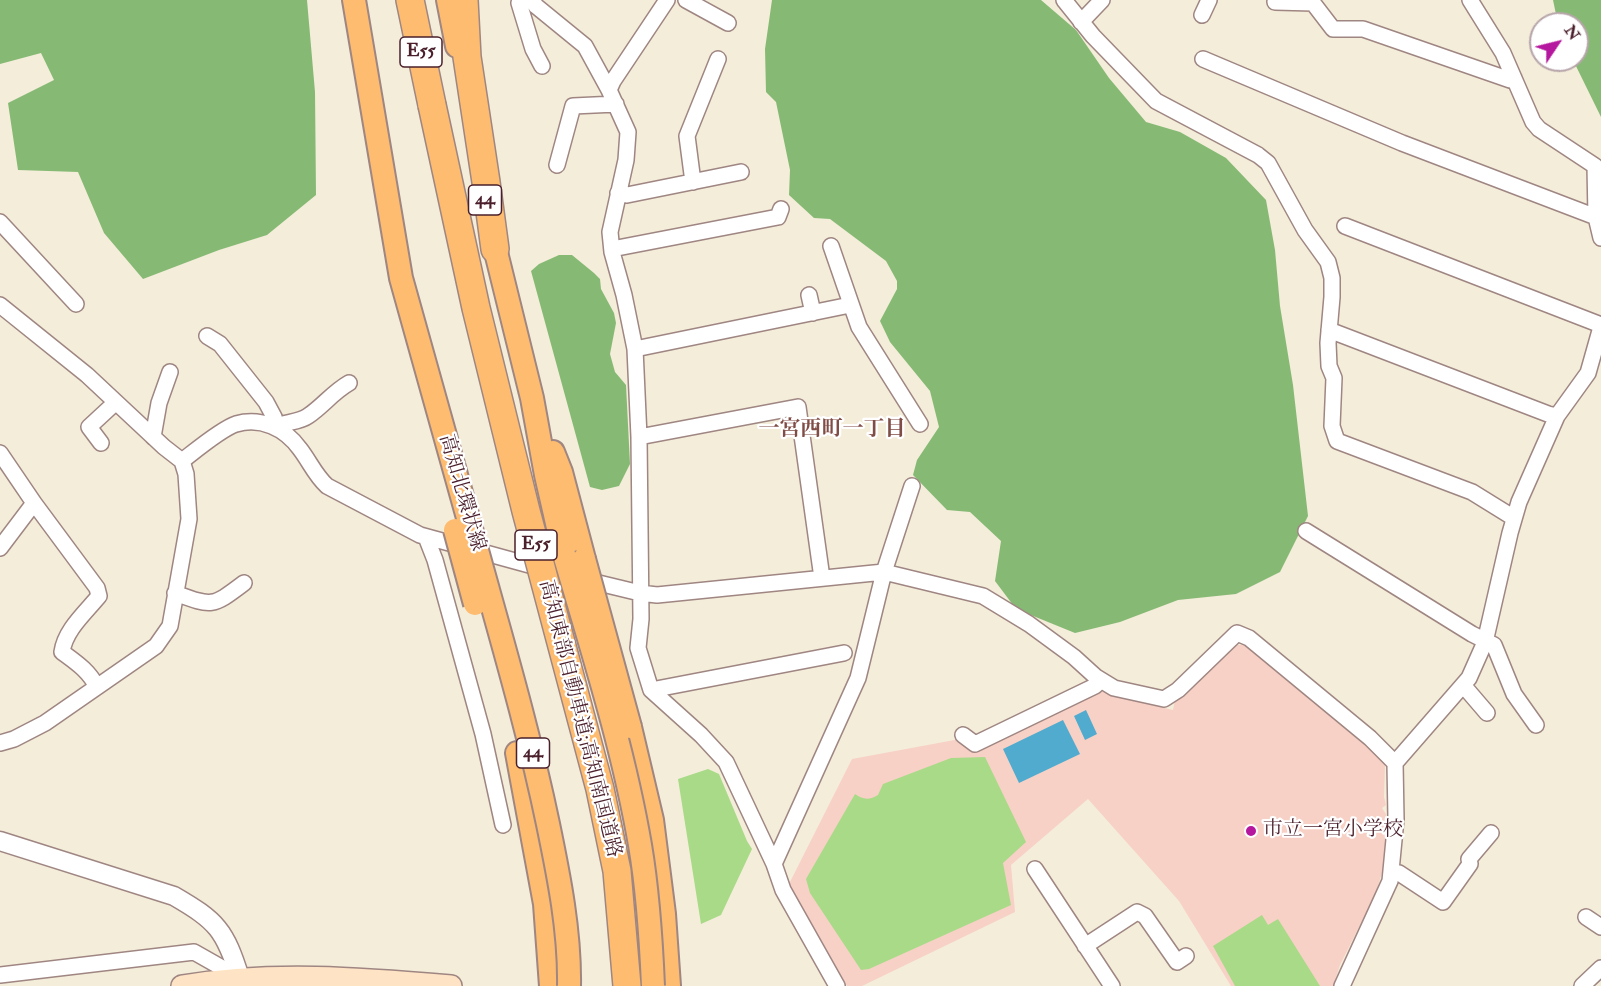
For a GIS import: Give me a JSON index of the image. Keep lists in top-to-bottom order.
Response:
{
  "streets": {
    "highway": ["E55", "高知東部自動車道;高知南国道路"],
    "main road": ["44", "高知北環状線"]
  },
  "crossings": [
    ["E55", "高知東部自動車道;高知南国道路"]
  ],
  "districts": ["一宮西町一丁目"],
  "places": ["市立一宮小学校"],
  "north": "top right"
}
